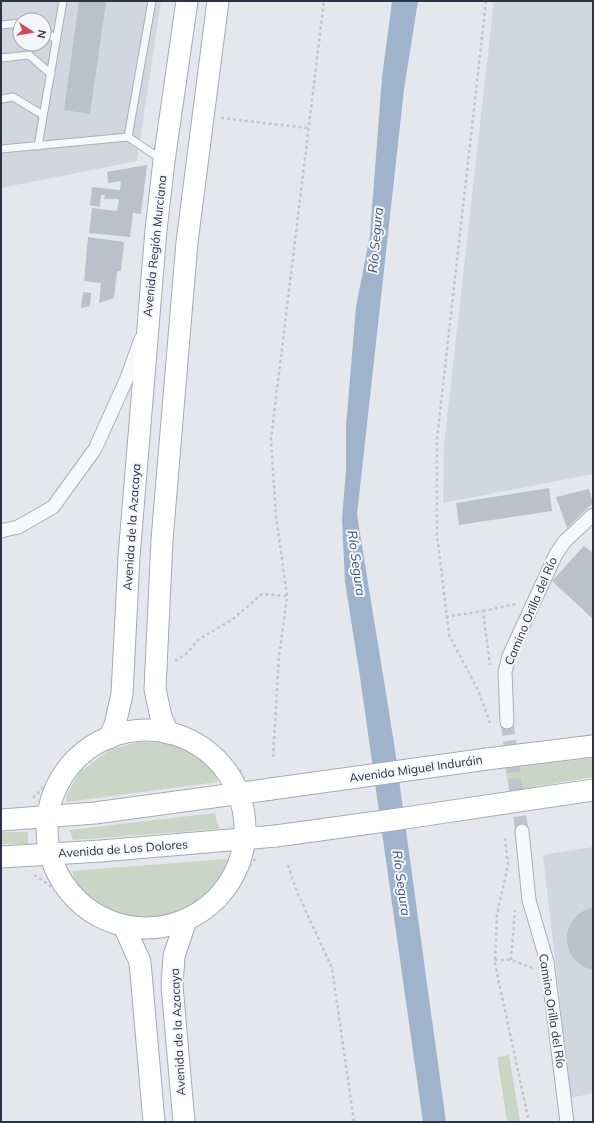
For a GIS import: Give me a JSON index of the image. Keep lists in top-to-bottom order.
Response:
{
  "streets": {
    "main road": [
      "Avenida Región Murciana",
      "Avenida de la Azacaya",
      "Avenida Miguel Induráin",
      "Avenida de Los Dolores"
    ],
    "street": ["Camino Orilla del Río"]
  },
  "crossings": [
    ["Avenida Región Murciana", "Avenida de la Azacaya"]
  ],
  "water": ["Río Segura"],
  "north": "right"
}
